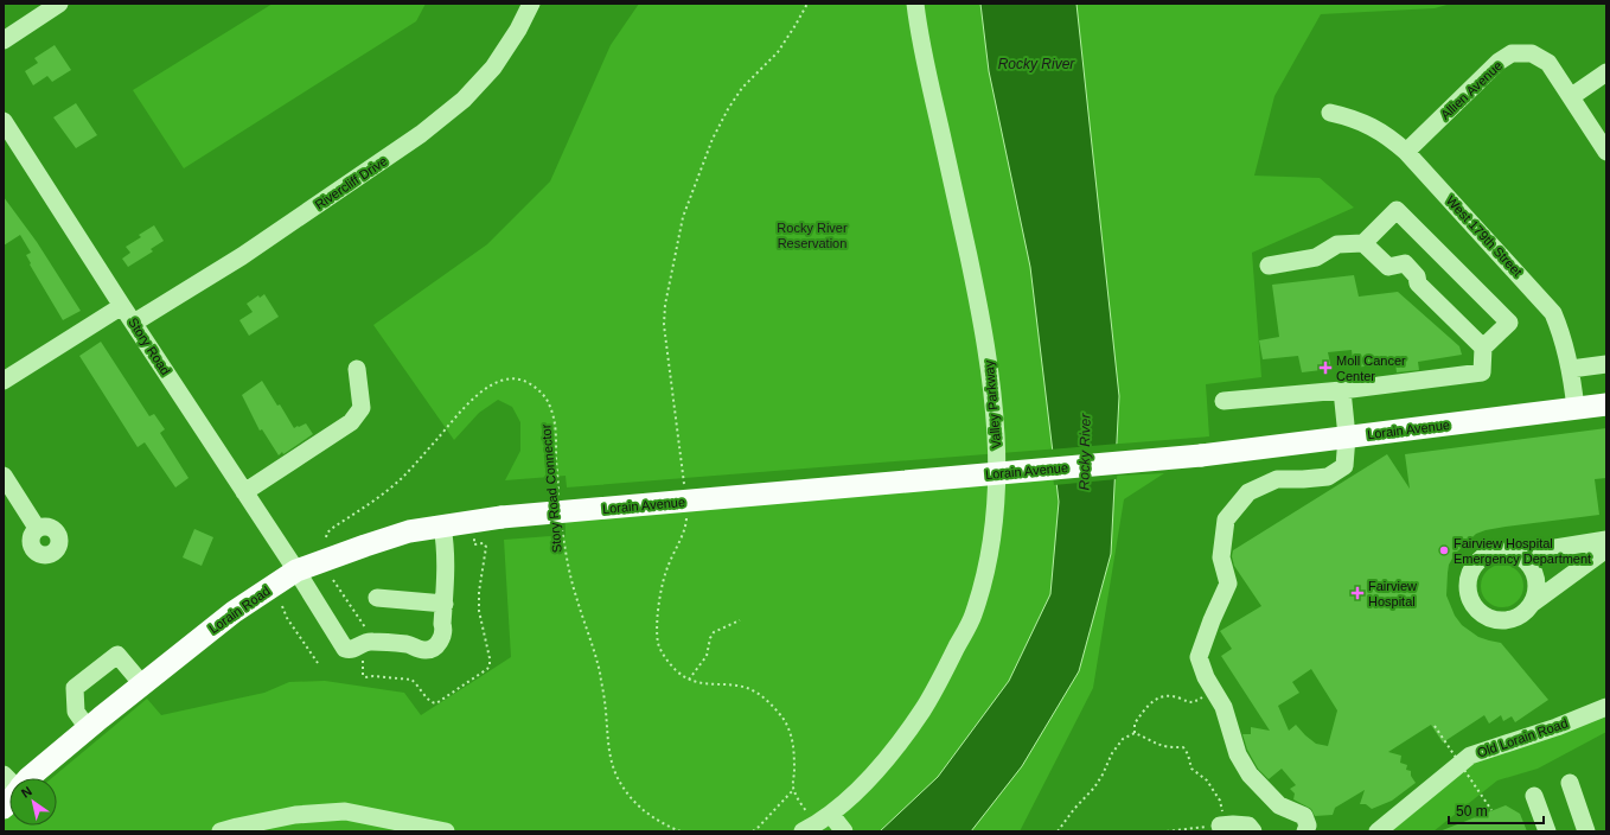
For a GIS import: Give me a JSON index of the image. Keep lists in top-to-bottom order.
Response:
{
  "streets": {
    "main road": ["Lorain Avenue", "Lorain Road"],
    "street": [
      "Allien Avenue",
      "Rivercliff Drive",
      "West 179th Street",
      "Story Road",
      "Valley Parkway",
      "Old Lorain Road"
    ],
    "path": ["Story Road Connector"]
  },
  "crossings": [
    ["Allien Avenue", "West 179th Street"],
    ["Rivercliff Drive", "Story Road"],
    ["West 179th Street", "Lorain Avenue"],
    ["Story Road", "Lorain Road"],
    ["Lorain Avenue", "Lorain Road"]
  ],
  "water": ["Rocky River"],
  "parks": ["Rocky River Reservation"],
  "places": {
    "health": ["Moll Cancer Center", "Fairview Hospital"],
    "other": ["Fairview Hospital Emergency Department"]
  },
  "scale_bar": "50 m",
  "north": "top left"
}
